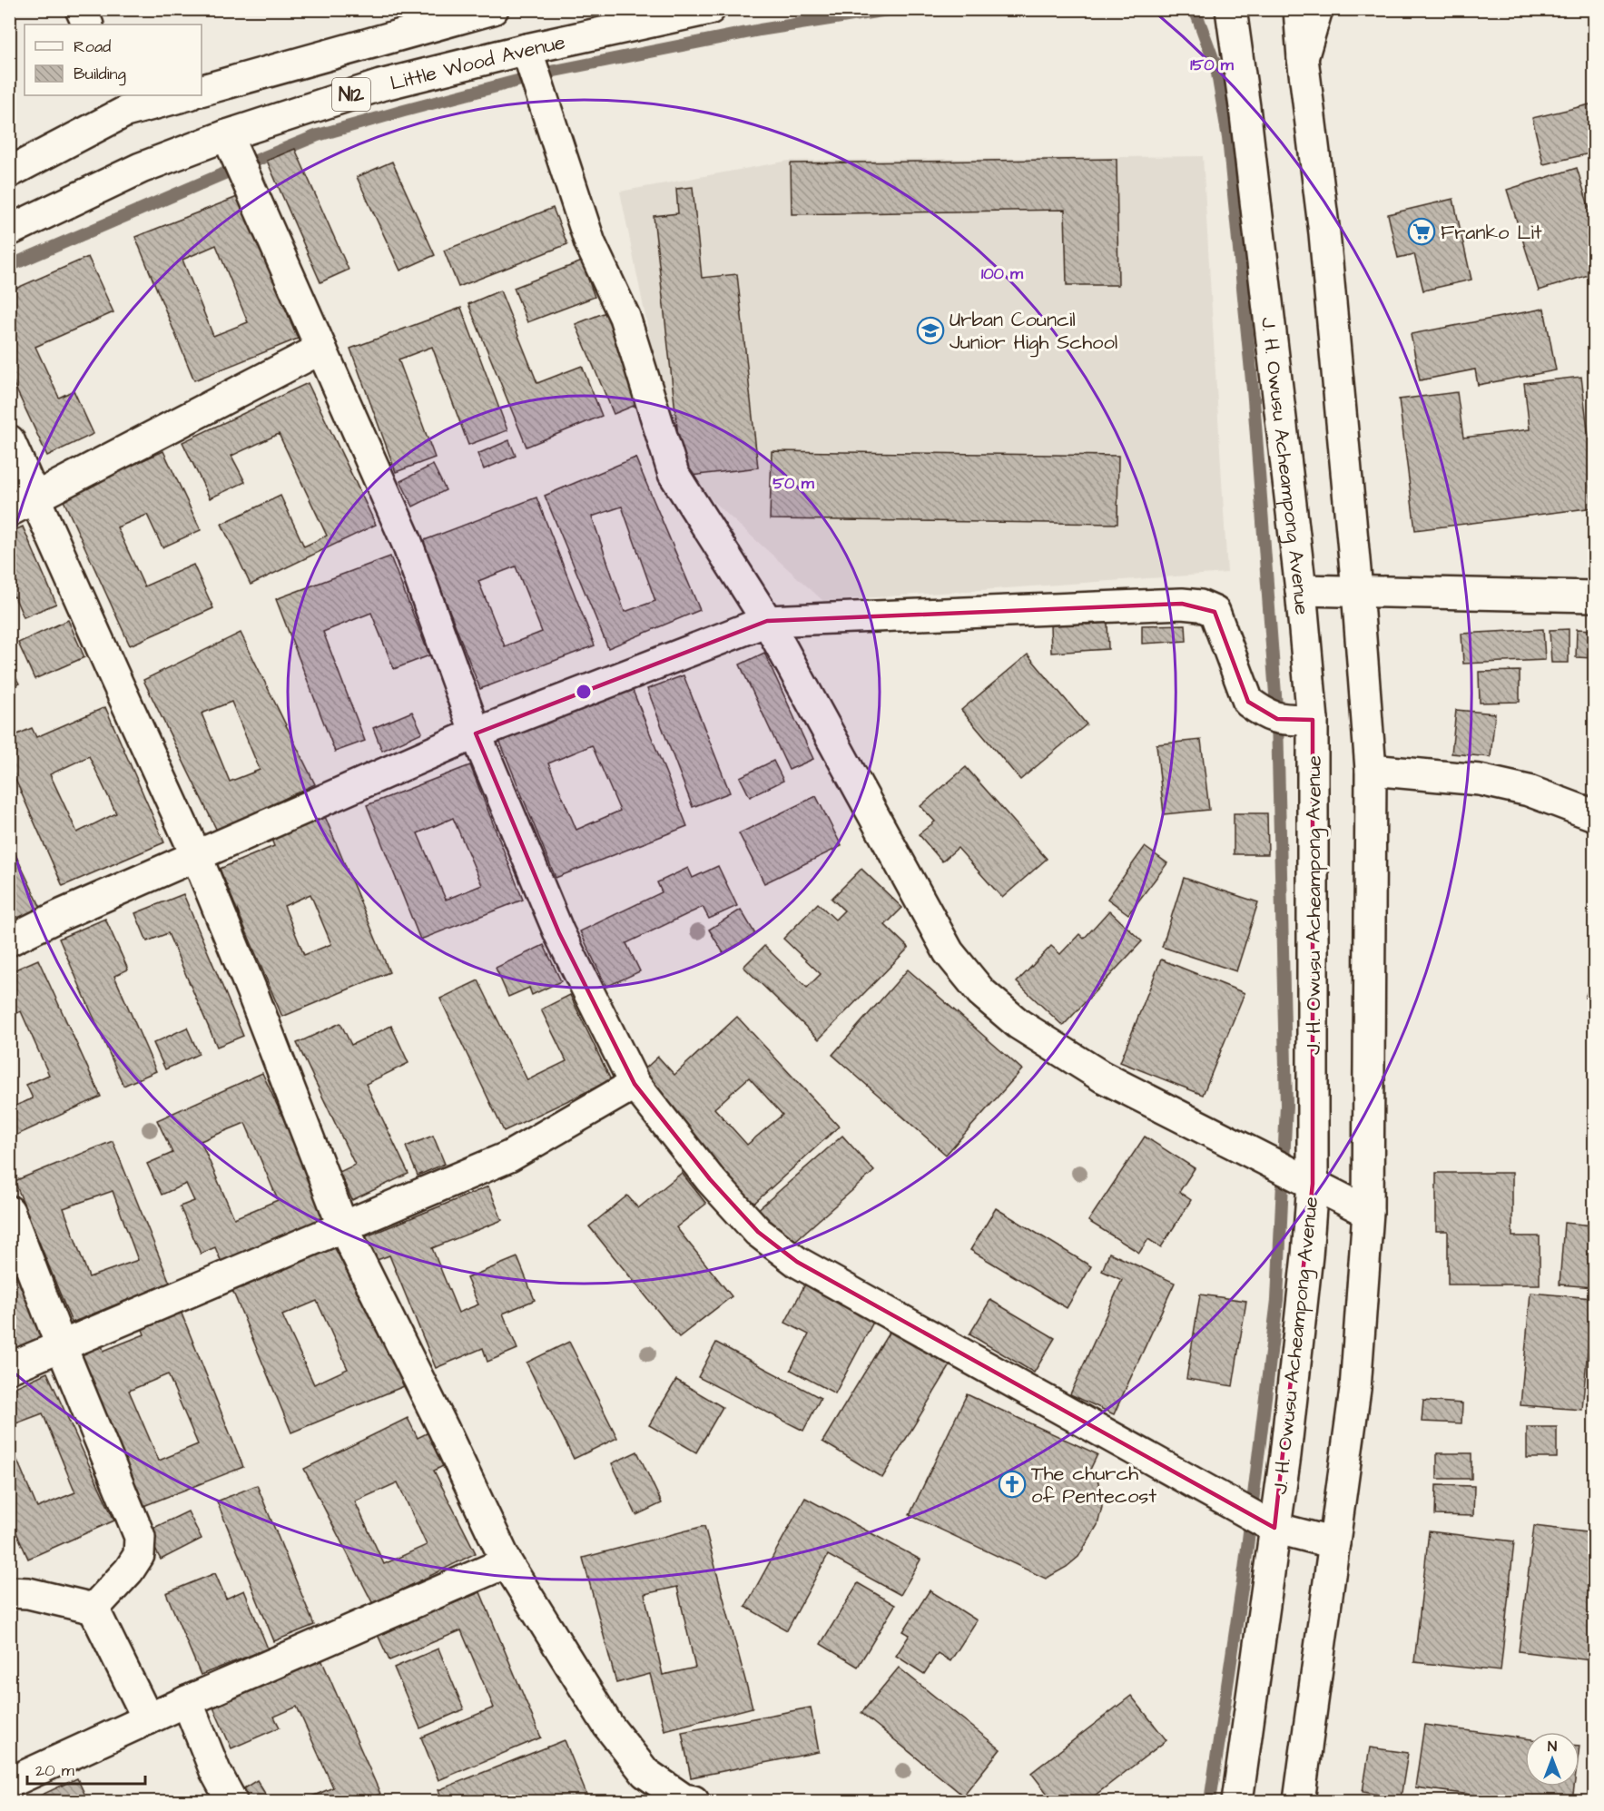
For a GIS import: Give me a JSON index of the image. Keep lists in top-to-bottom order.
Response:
{
  "streets": {
    "main road": ["Little Wood Avenue", "N12", "J. H. Owusu Acheampong Avenue"]
  },
  "places": {
    "supermarket": ["Franko Lit"],
    "school or university": ["Urban Council Junior High School"],
    "church": ["The church of Pentecost"]
  },
  "legend": ["Road", "Building"],
  "scale_bar": "20 m",
  "north": "top",
  "rings": ["150 m", "100 m", "50 m"]
}
